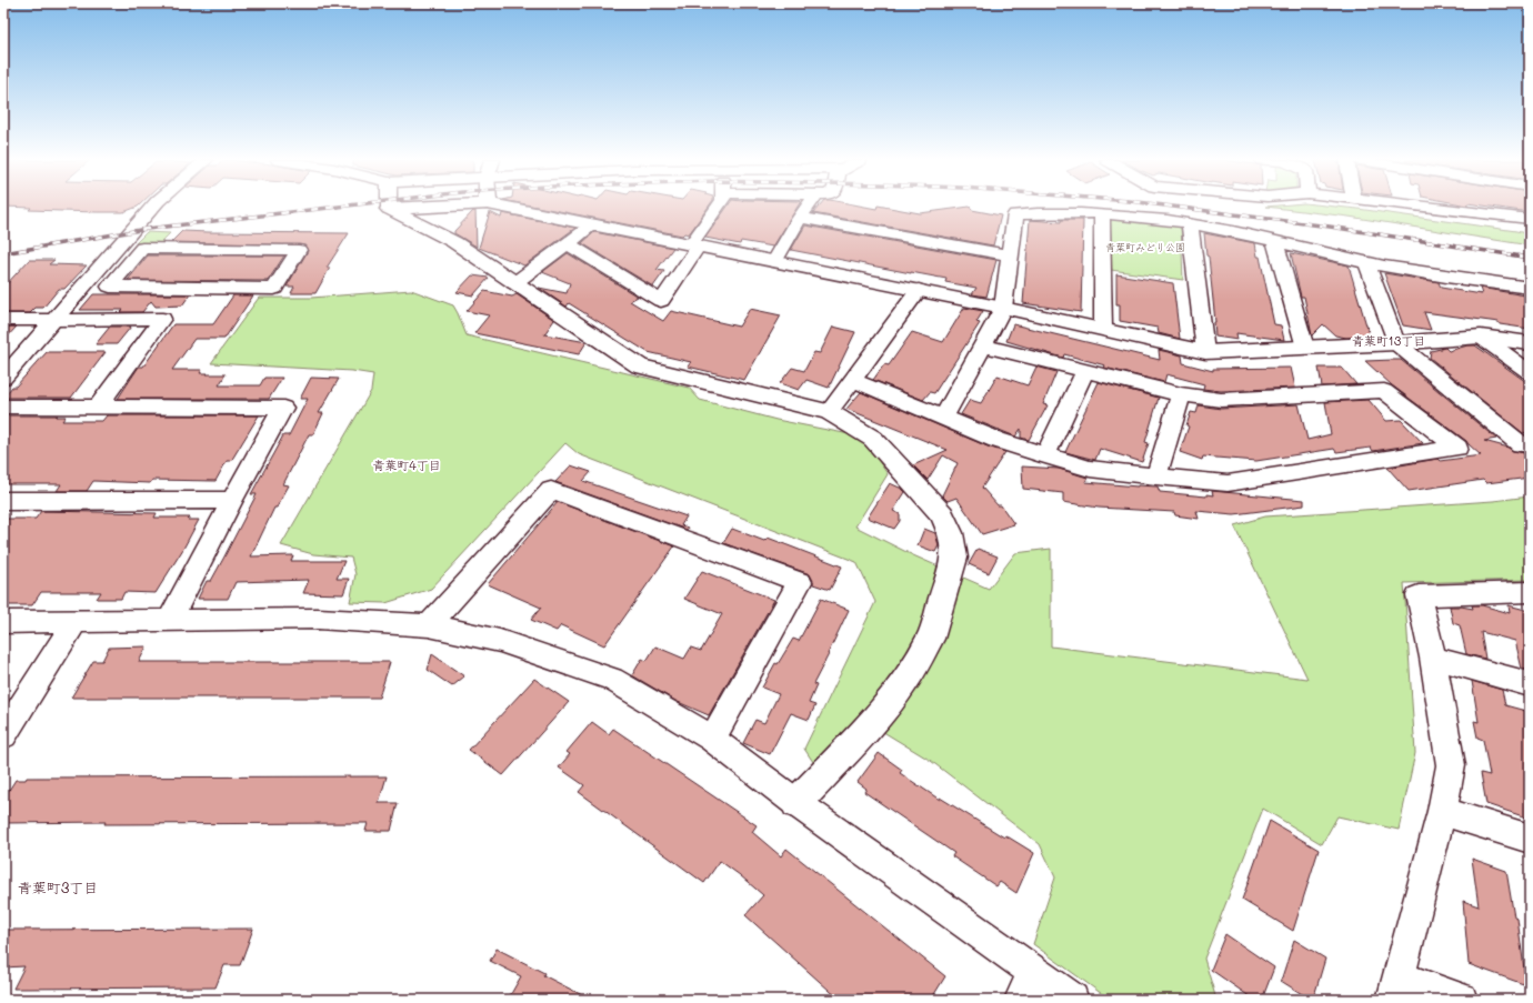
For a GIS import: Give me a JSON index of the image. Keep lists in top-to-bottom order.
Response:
{
  "districts": ["青葉町13丁目", "青葉町4丁目", "青葉町3丁目"],
  "parks": ["青葉町みどり公園"]
}
